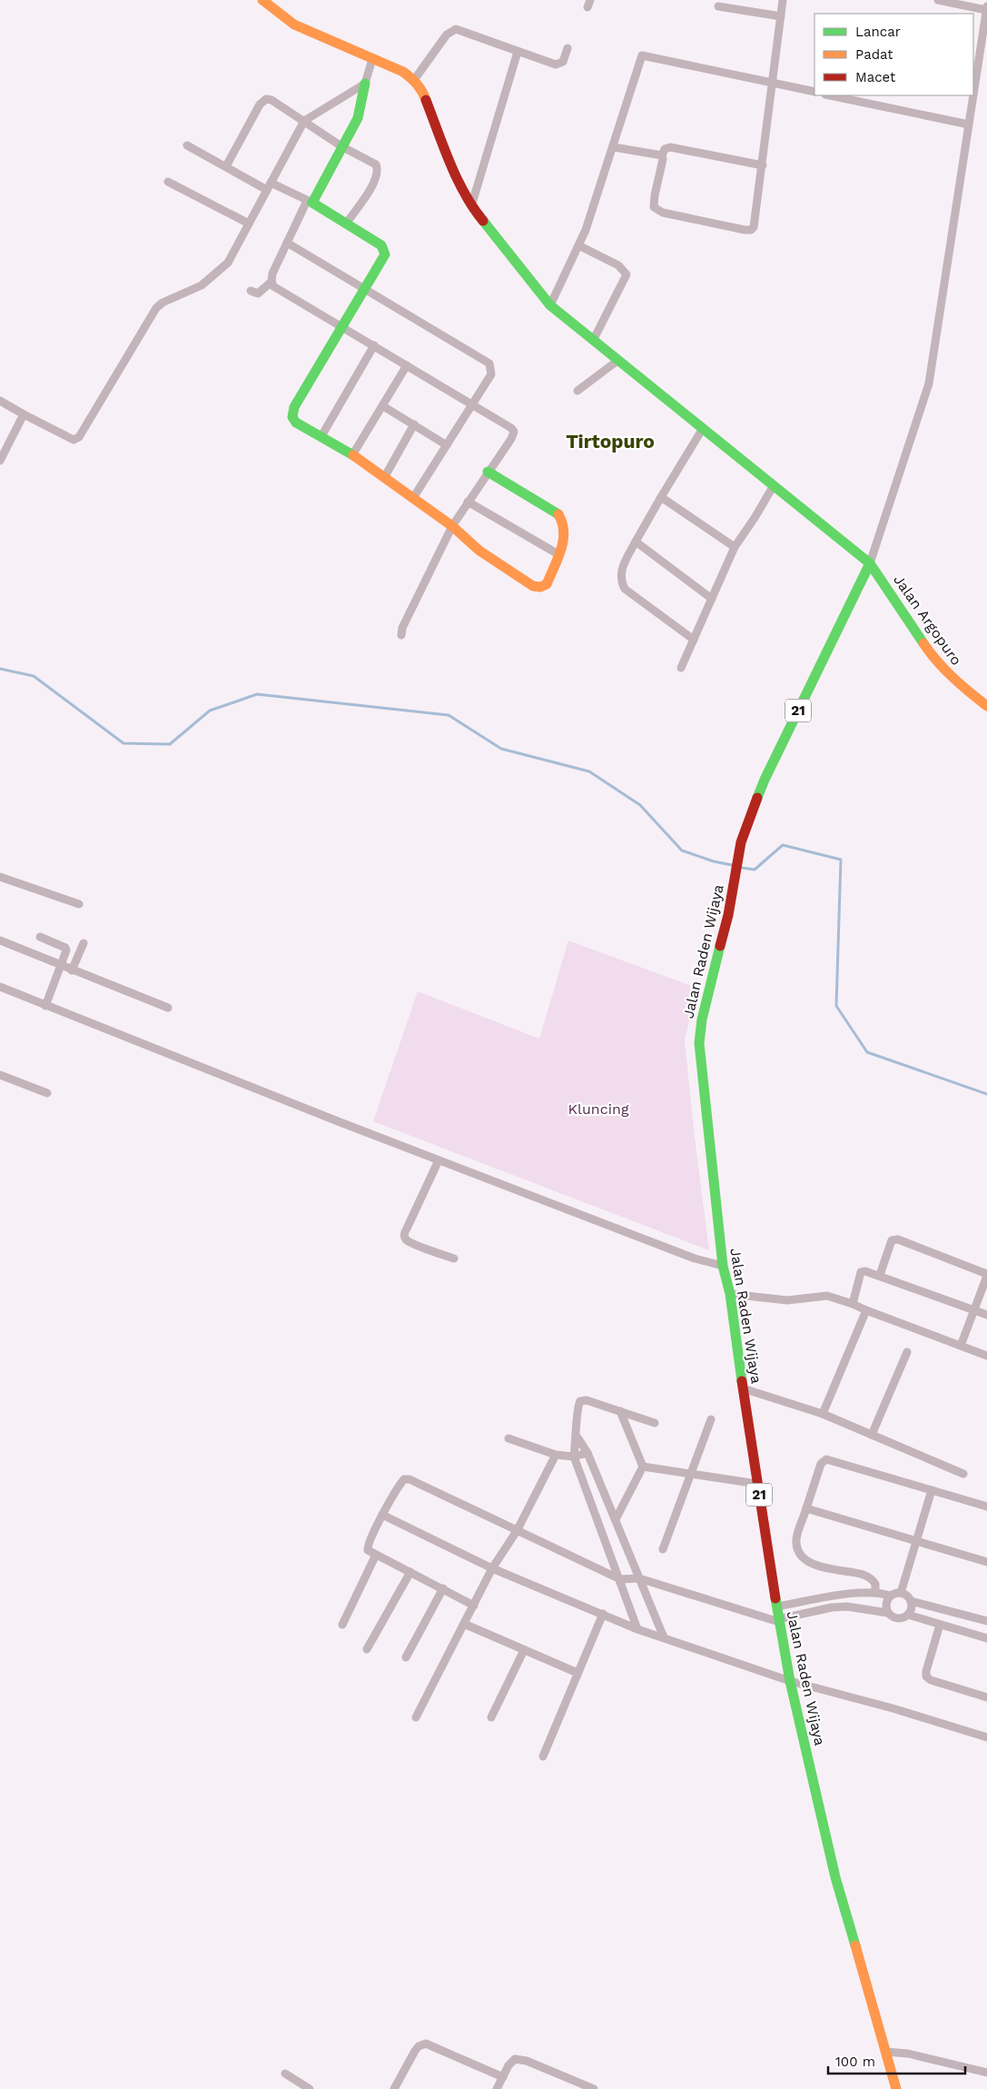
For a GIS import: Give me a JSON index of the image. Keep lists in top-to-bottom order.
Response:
{
  "streets": {
    "main road": ["Jalan Argopuro", "21", "Jalan Raden Wijaya"]
  },
  "crossings": [
    ["Jalan Argopuro", "Jalan Raden Wijaya"]
  ],
  "districts": ["Tirtopuro"],
  "parks": ["Kluncing"],
  "legend": ["Lancar", "Padat", "Macet"],
  "scale_bar": "100 m"
}
